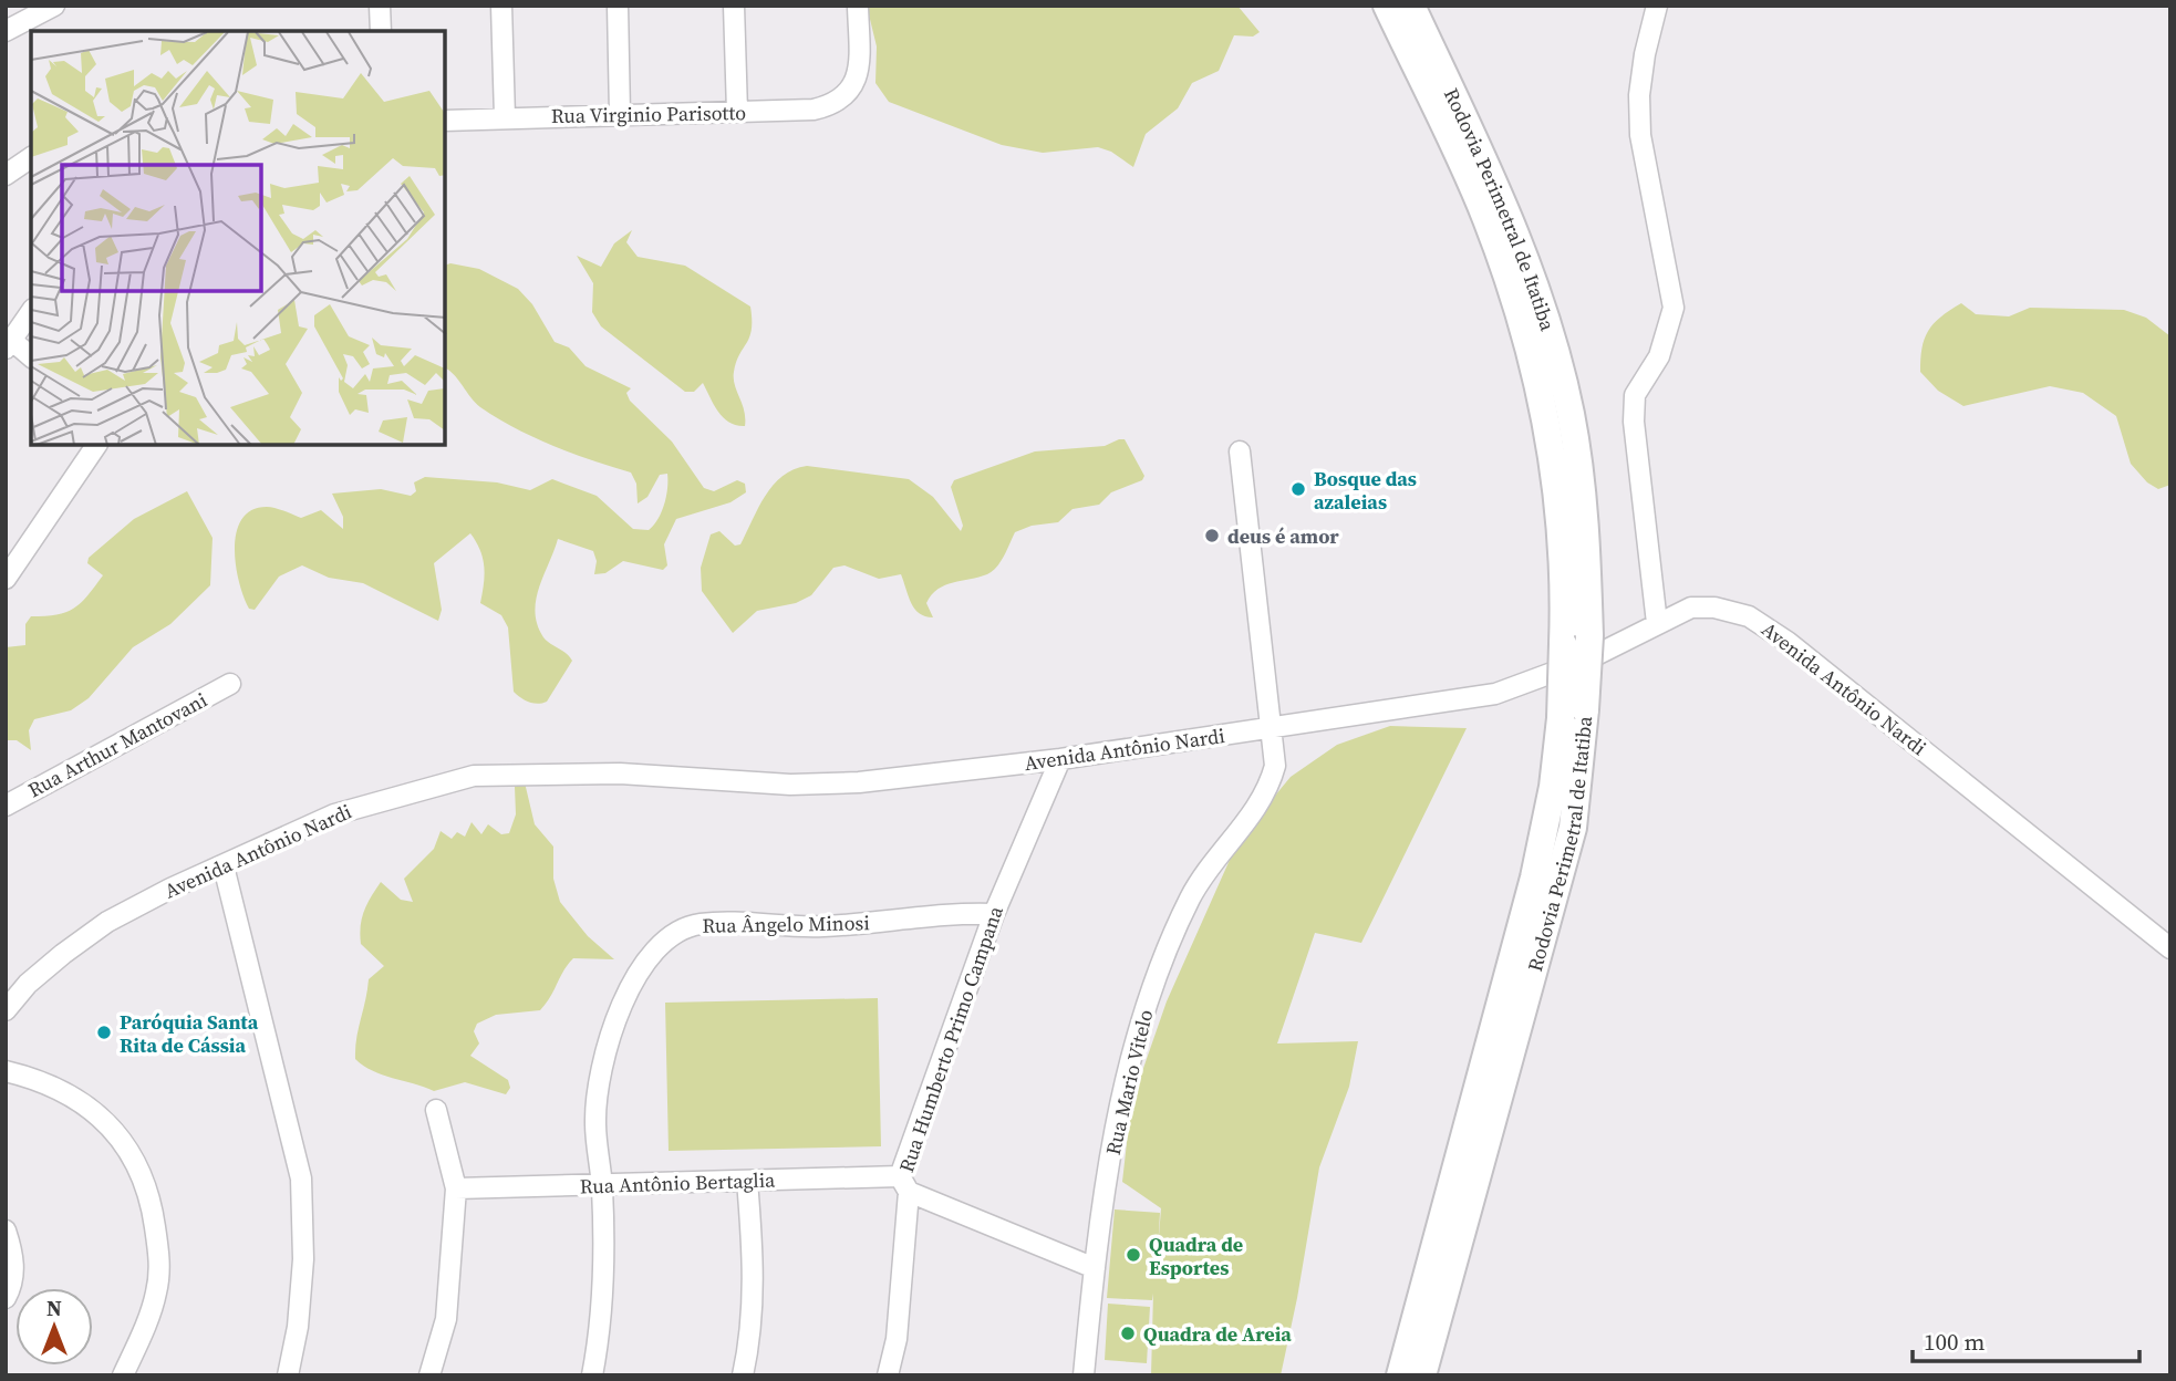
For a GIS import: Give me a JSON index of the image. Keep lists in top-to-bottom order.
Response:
{
  "streets": {
    "highway": ["Rodovia Perimetral de Itatiba"],
    "street": [
      "Rua Virginio Parisotto",
      "Avenida Antônio Nardi",
      "Rua Arthur Mantovani",
      "Rua Ângelo Minosi",
      "Rua Humberto Primo Campana",
      "Rua Mario Vitelo",
      "Rua Antônio Bertaglia"
    ]
  },
  "crossings": [
    ["Avenida Antônio Nardi", "Rua Humberto Primo Campana"],
    ["Avenida Antônio Nardi", "Rua Mario Vitelo"],
    ["Rua Ângelo Minosi", "Rua Humberto Primo Campana"],
    ["Rua Ângelo Minosi", "Rua Antônio Bertaglia"],
    ["Rua Humberto Primo Campana", "Rua Antônio Bertaglia"]
  ],
  "places": [
    "Bosque das azaleias",
    "deus é amor",
    "Paróquia Santa Rita de Cássia",
    "Quadra de Esportes",
    "Quadra de Areia"
  ],
  "scale_bar": "100 m",
  "north": "top"
}
